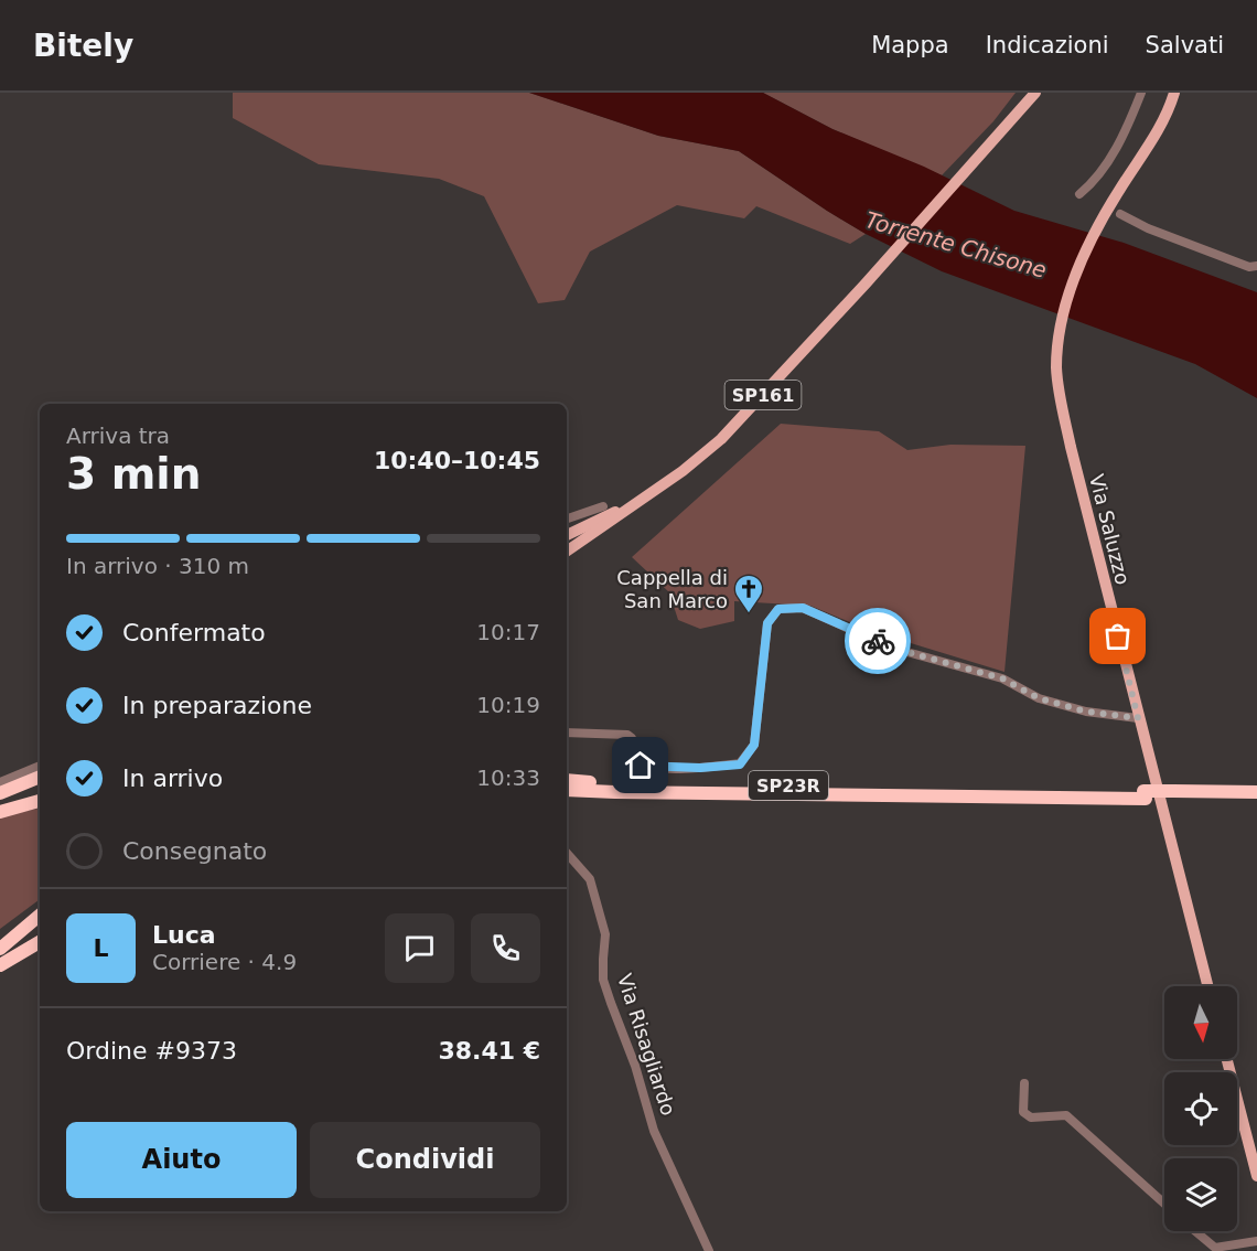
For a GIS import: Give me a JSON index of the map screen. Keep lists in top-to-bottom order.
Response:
{
  "streets": {
    "highway": ["SP23R"],
    "main road": ["SP161", "Via Saluzzo"],
    "street": ["Via Risagliardo"]
  },
  "water": ["Torrente Chisone"],
  "places": {
    "church": ["Cappella di San Marco"]
  },
  "north": "bottom",
  "page": {
    "header": "Bitely",
    "nav": ["Mappa", "Indicazioni", "Salvati"],
    "heading": ["3 min", "Arriva tra", "10:40–10:45"],
    "panel": [
      "Luca",
      "Corriere · 4.9",
      "Ordine #9373",
      "38.41 €"
    ],
    "bar": "In arrivo · 310 m",
    "list": [
      ["Confermato", "10:17"],
      ["In preparazione", "10:19"],
      ["In arrivo", "10:33"],
      "Consegnato"
    ],
    "round": "L",
    "buttons": ["Aiuto", "Condividi"]
  }
}
